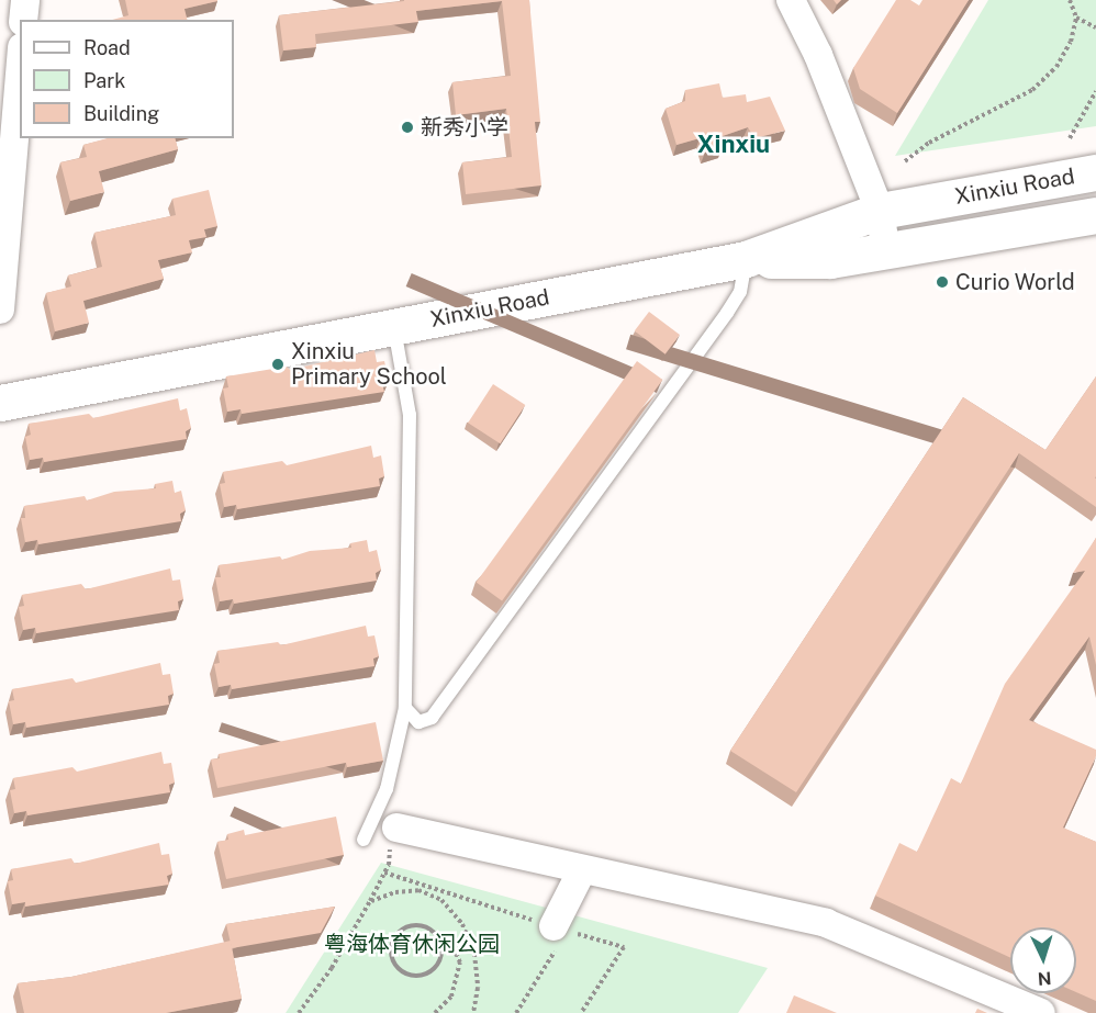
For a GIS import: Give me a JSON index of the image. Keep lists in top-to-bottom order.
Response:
{
  "streets": {
    "main road": ["Xinxiu Road"]
  },
  "districts": ["Xinxiu"],
  "parks": ["粤海体育休闲公园"],
  "places": ["新秀小学", "Curio World", "Xinxiu Primary School"],
  "legend": ["Road", "Park", "Building"],
  "north": "bottom"
}
